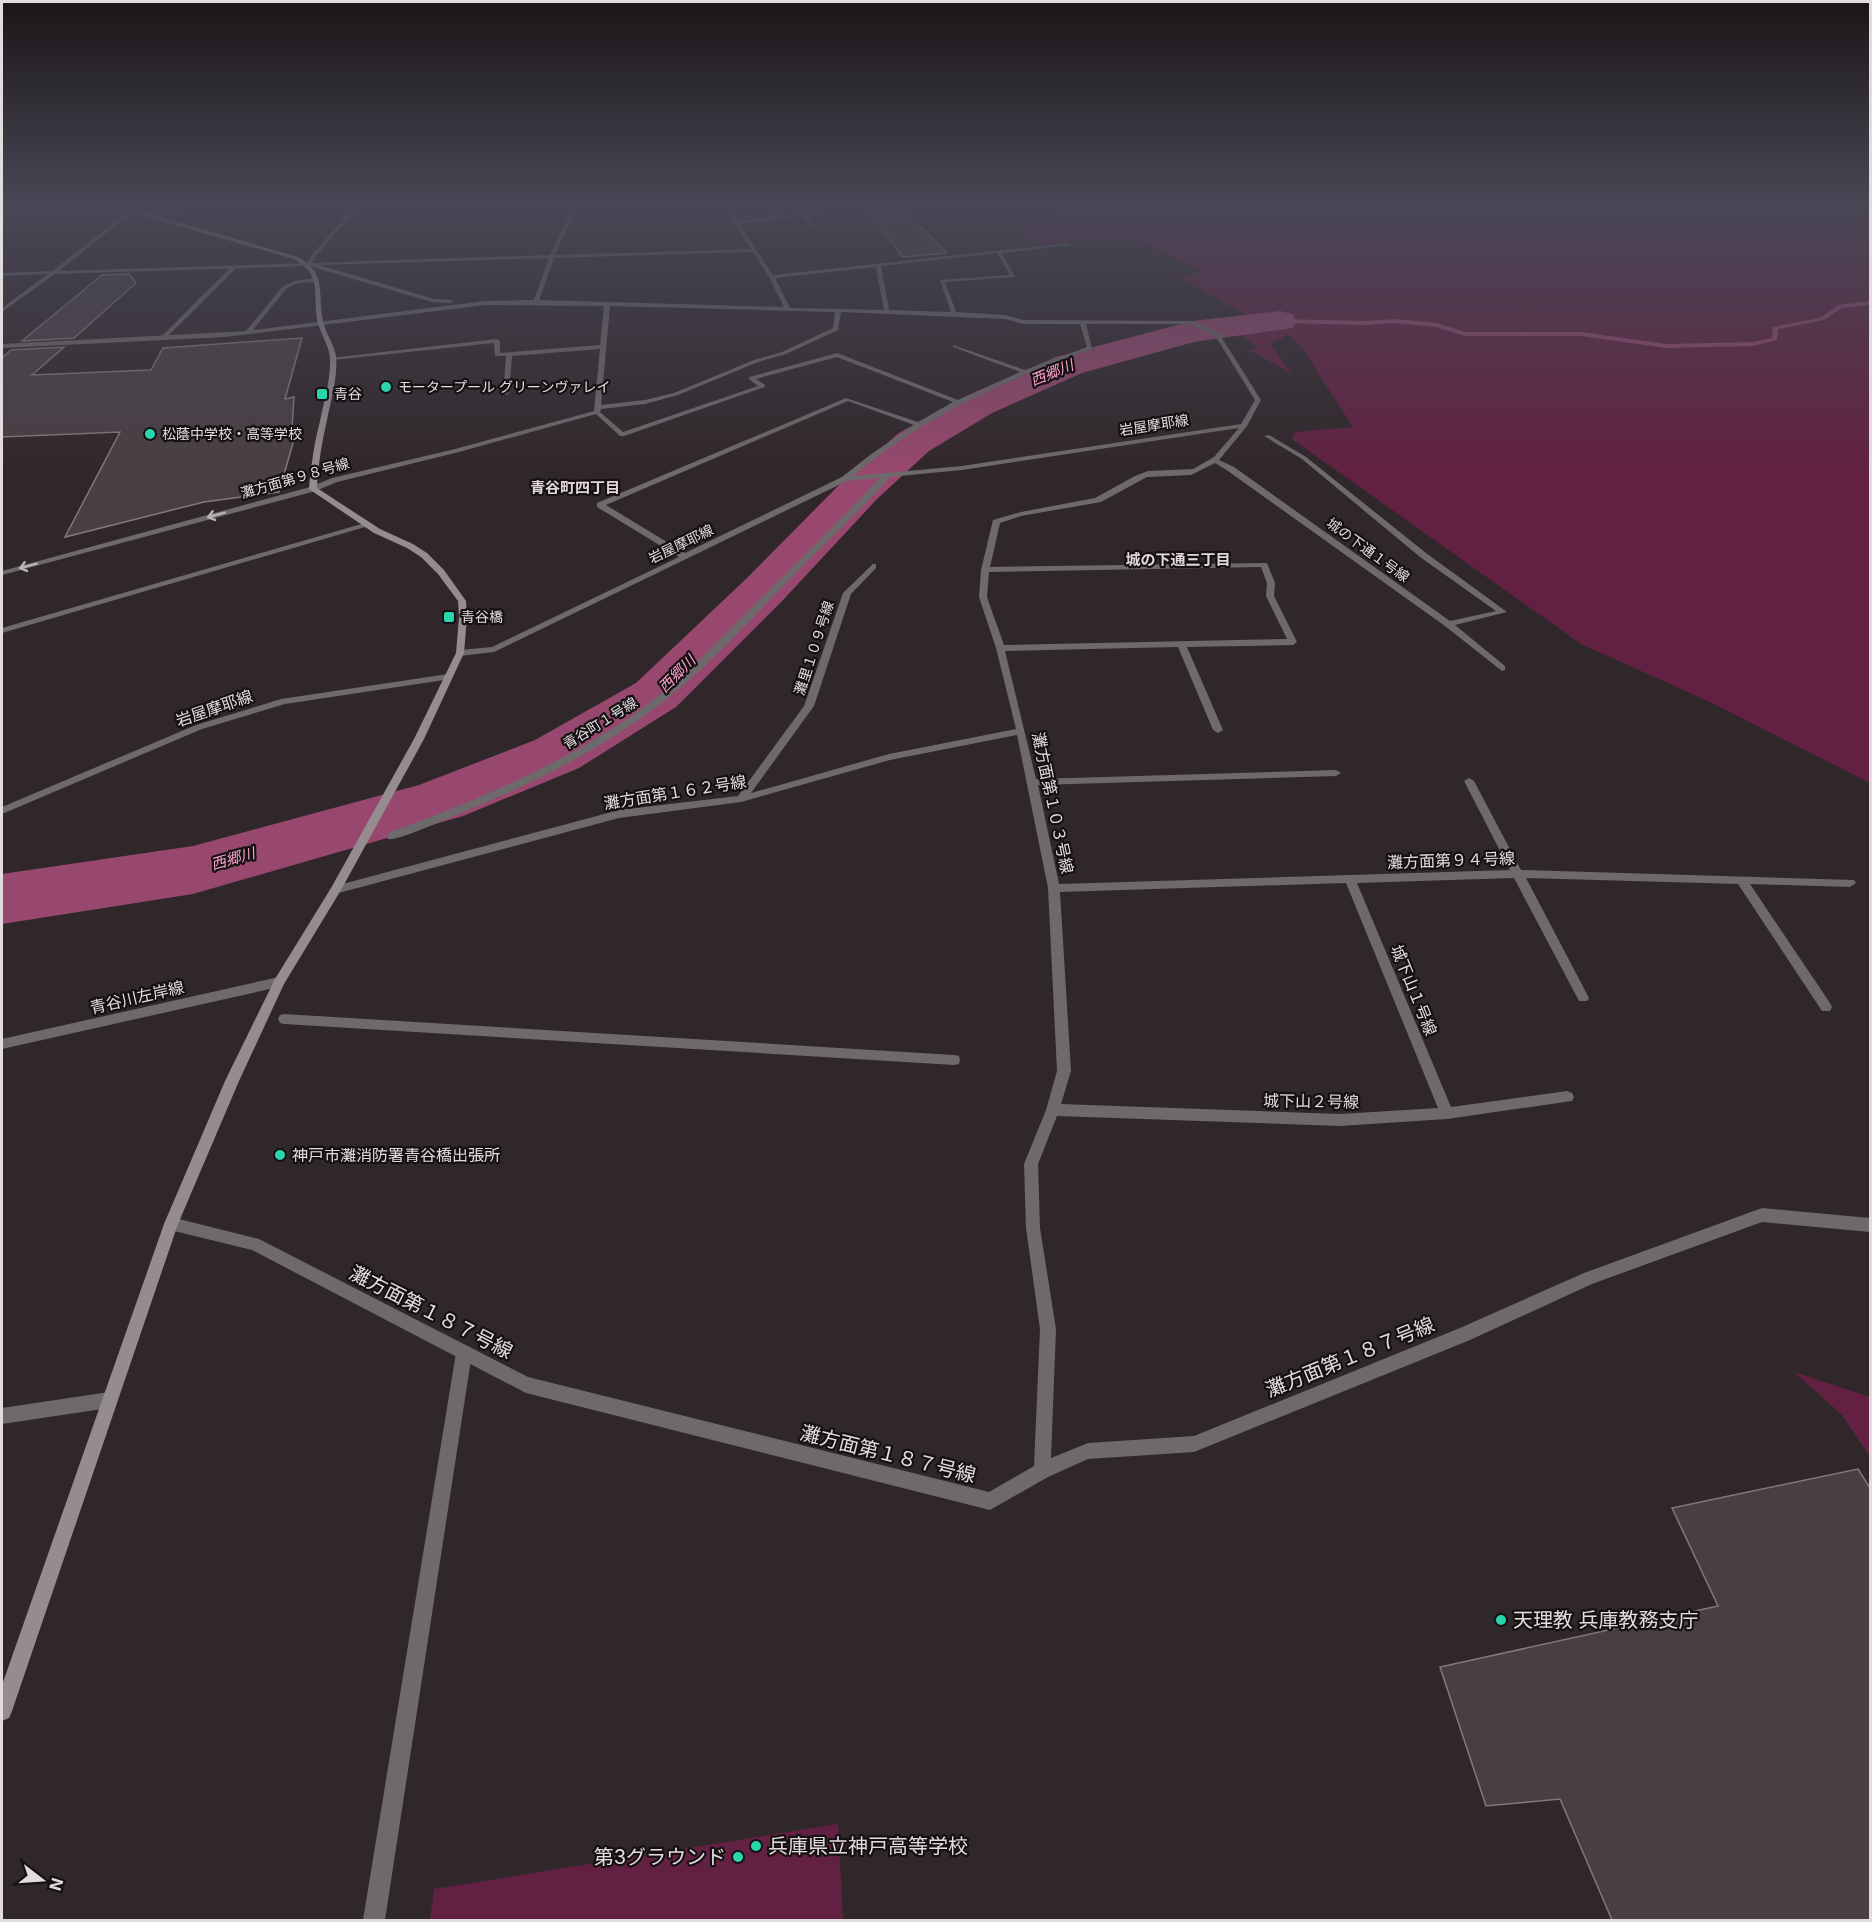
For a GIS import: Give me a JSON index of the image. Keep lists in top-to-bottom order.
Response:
{
  "streets": {
    "street": [
      "岩屋摩耶線",
      "灘方面第９８号線",
      "城の下通１号線",
      "灘里１０９号線",
      "青谷町１号線",
      "灘方面第１６２号線",
      "灘方面第１０３号線",
      "灘方面第９４号線",
      "城下山１号線",
      "青谷川左岸線",
      "城下山２号線",
      "灘方面第１８７号線"
    ]
  },
  "crossings": [
    ["岩屋摩耶線", "青谷町１号線"],
    ["岩屋摩耶線", "灘方面第１０３号線"],
    ["城の下通１号線", "灘方面第１０３号線"],
    ["灘里１０９号線", "灘方面第１６２号線"],
    ["灘方面第１６２号線", "灘方面第１０３号線"],
    ["灘方面第１０３号線", "灘方面第９４号線"],
    ["灘方面第１０３号線", "城下山２号線"],
    ["灘方面第１０３号線", "灘方面第１８７号線"],
    ["灘方面第９４号線", "城下山１号線"],
    ["城下山１号線", "城下山２号線"]
  ],
  "districts": ["青谷町四丁目", "城の下通三丁目"],
  "water": ["西郷川"],
  "places": {
    "other": [
      "モータープール グリーンヴァレイ",
      "松蔭中学校・高等学校",
      "神戸市灘消防署青谷橋出張所",
      "天理教 兵庫教務支庁",
      "兵庫県立神戸高等学校",
      "第3グラウンド"
    ],
    "transit": ["青谷", "青谷橋"]
  },
  "north": "right"
}
